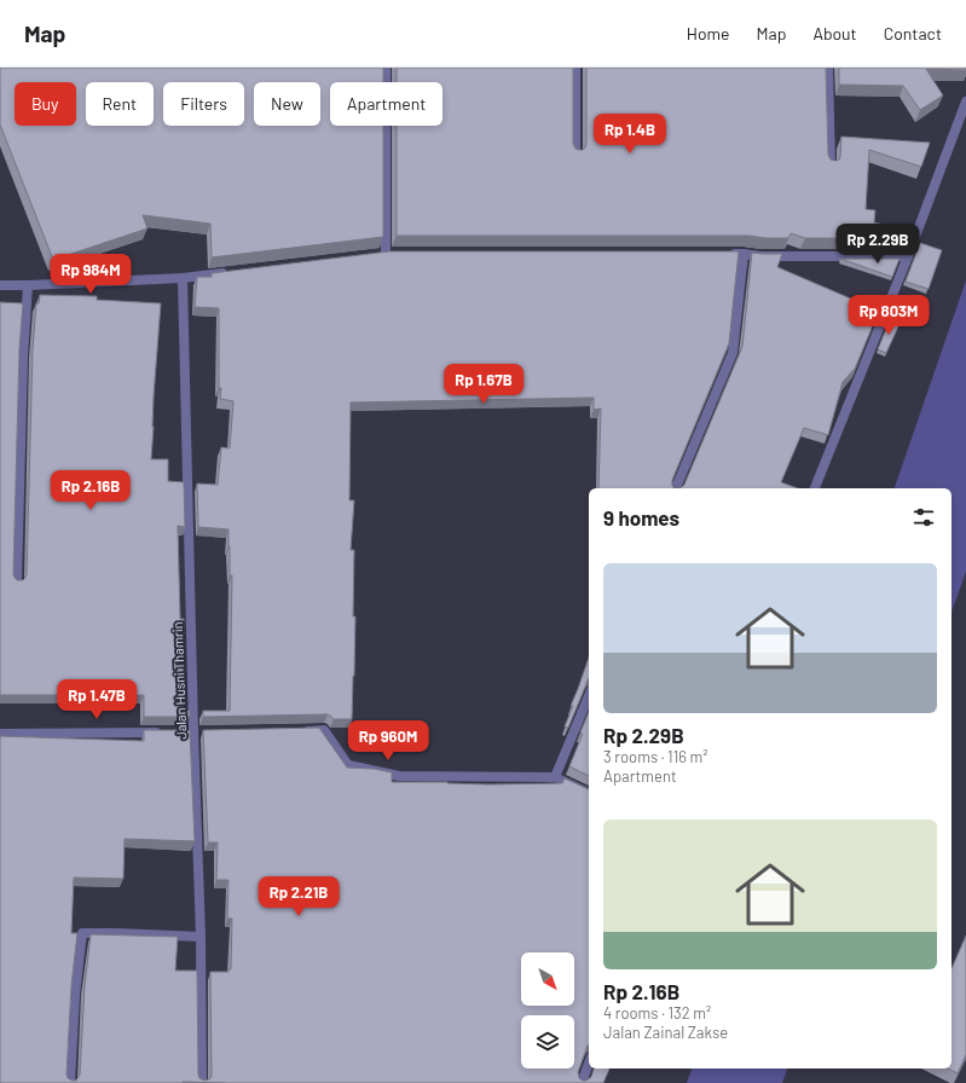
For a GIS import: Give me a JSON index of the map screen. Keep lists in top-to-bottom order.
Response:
{
  "streets": {
    "street": ["Jalan Husni Thamrin"]
  },
  "north": "bottom right",
  "page": {
    "header": "Map",
    "nav": [
      "Home",
      "Map",
      "About",
      "Contact"
    ],
    "chip": [
      "Buy",
      "Rent",
      "Filters",
      "New",
      "Apartment"
    ],
    "price": [
      "Rp 1.4B",
      "Rp 2.29B",
      "Rp 984M",
      "Rp 803M",
      "Rp 1.67B",
      "Rp 2.16B",
      "Rp 1.47B",
      "Rp 960M",
      "Rp 2.21B"
    ],
    "heading": "9 homes",
    "list": [
      {
        "name": "Rp 2.29B",
        "note": "3 rooms · 116 m² · Apartment"
      },
      {
        "name": "Rp 2.16B",
        "note": "4 rooms · 132 m² · Jalan Zainal Zakse"
      }
    ]
  }
}
